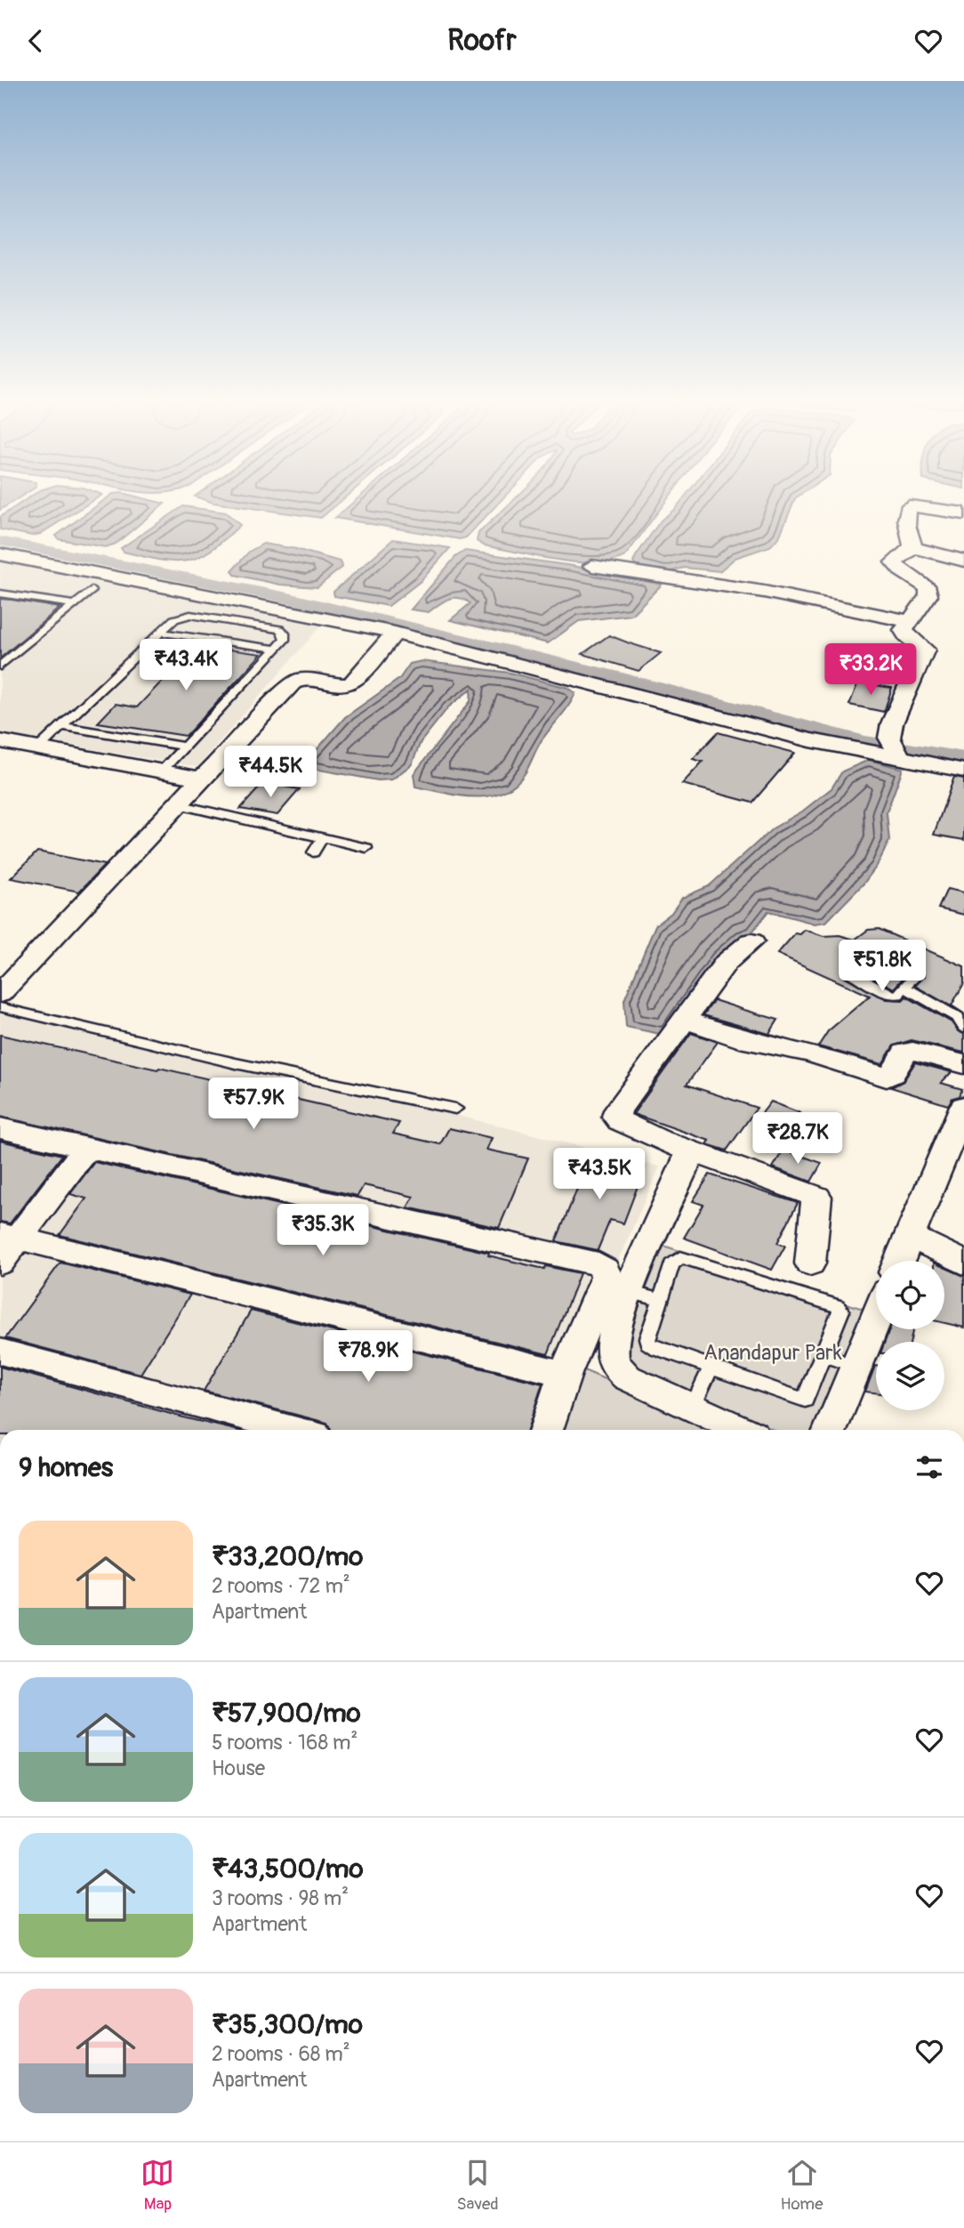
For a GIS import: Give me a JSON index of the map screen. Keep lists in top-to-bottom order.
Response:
{
  "parks": ["Anandapur Park"],
  "page": {
    "header": "Roofr",
    "price": [
      "₹43.4K",
      "₹33.2K",
      "₹44.5K",
      "₹51.8K",
      "₹57.9K",
      "₹28.7K",
      "₹43.5K",
      "₹35.3K",
      "₹78.9K"
    ],
    "heading": "9 homes",
    "list": [
      {
        "name": "₹33,200/mo",
        "note": "2 rooms · 72 m² · Apartment"
      },
      {
        "name": "₹57,900/mo",
        "note": "5 rooms · 168 m² · House"
      },
      {
        "name": "₹43,500/mo",
        "note": "3 rooms · 98 m² · Apartment"
      },
      {
        "name": "₹35,300/mo",
        "note": "2 rooms · 68 m² · Apartment"
      }
    ],
    "tabs": ["Map", "Saved", "Home"]
  }
}
